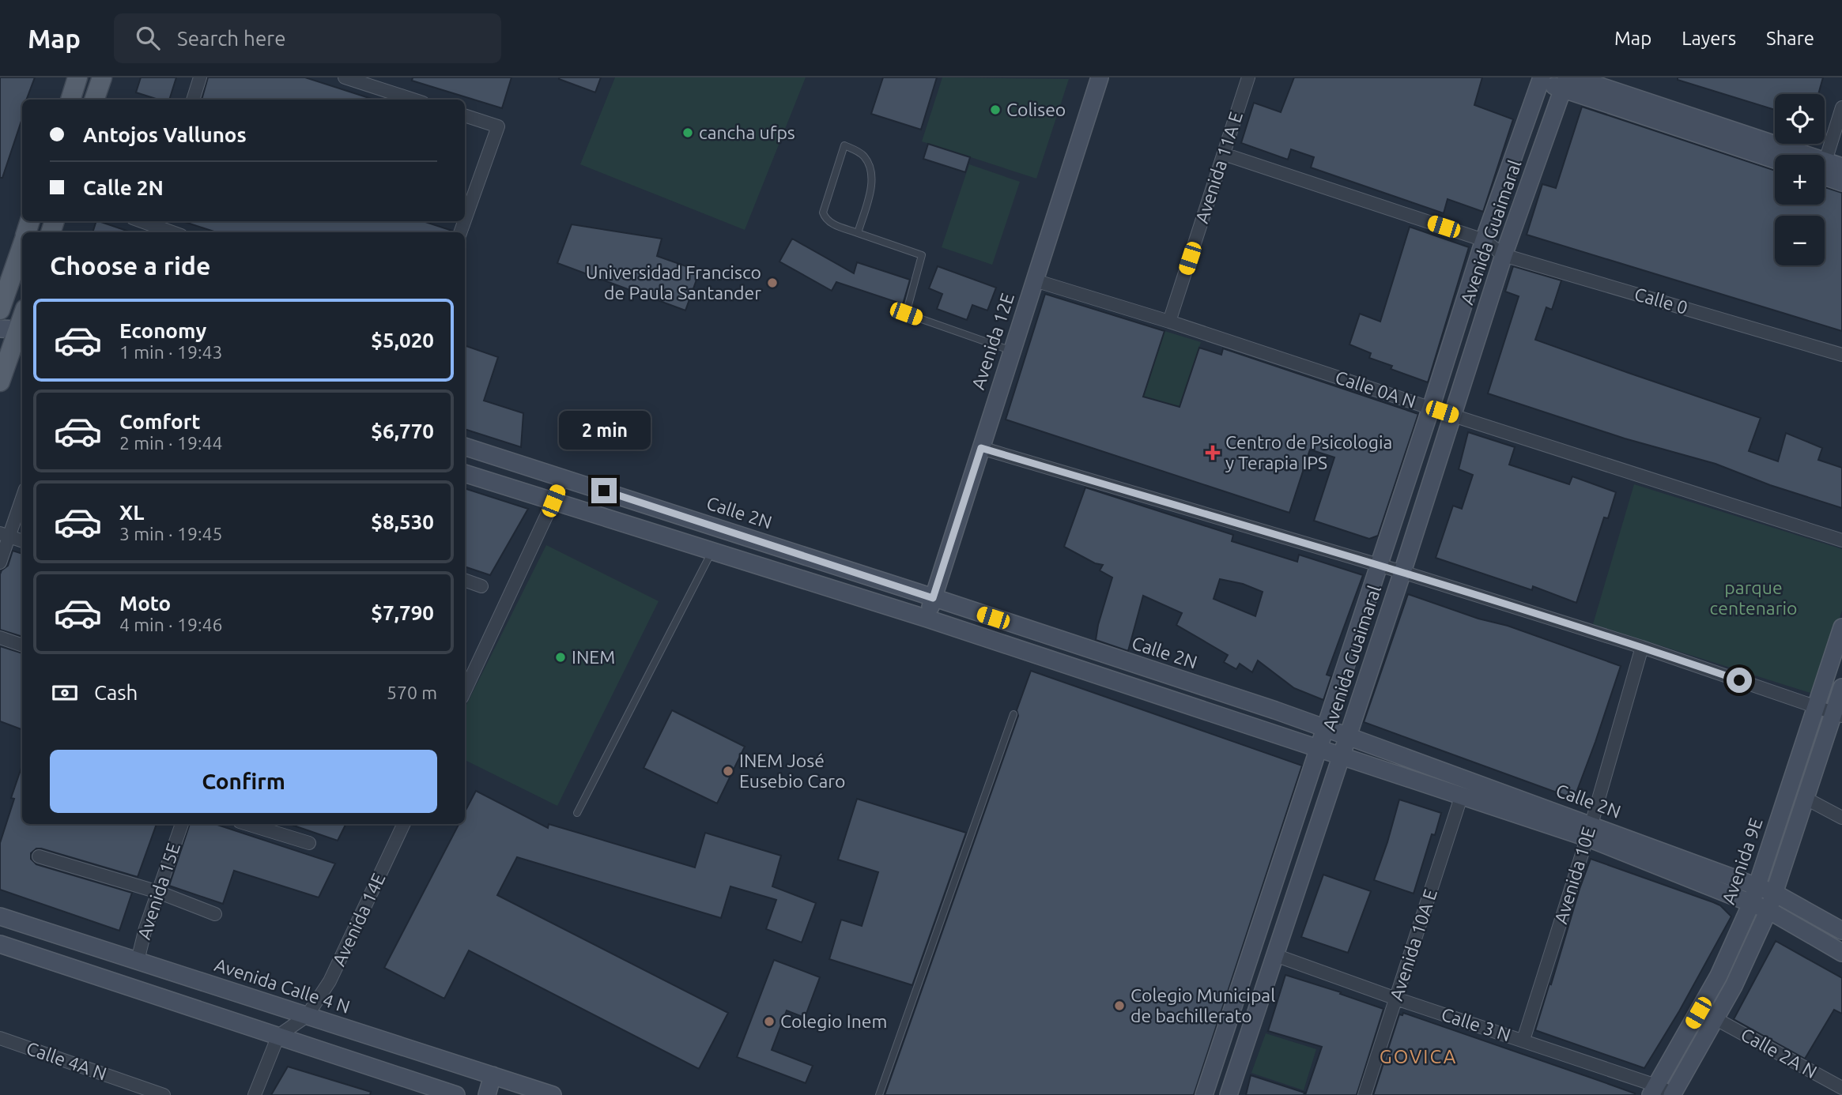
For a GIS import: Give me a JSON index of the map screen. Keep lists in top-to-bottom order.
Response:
{
  "streets": {
    "street": [
      "Avenida 11A E",
      "Avenida Guaimaral",
      "Calle 0",
      "Avenida 12E",
      "Calle 0A N",
      "Calle 2N",
      "Avenida 9E",
      "Avenida 10E",
      "Avenida 15E",
      "Avenida 14E",
      "Avenida 10A E",
      "Avenida Calle 4 N",
      "Calle 3 N",
      "Calle 2A N",
      "Calle 4A N"
    ]
  },
  "crossings": [
    ["Avenida 11A E", "Calle 0"],
    ["Avenida 11A E", "Calle 0A N"],
    ["Avenida Guaimaral", "Calle 0"],
    ["Avenida Guaimaral", "Calle 0A N"],
    ["Avenida Guaimaral", "Calle 2N"],
    ["Avenida Guaimaral", "Calle 3 N"],
    ["Avenida 12E", "Calle 0A N"],
    ["Avenida 12E", "Calle 2N"],
    ["Calle 2N", "Avenida 9E"],
    ["Calle 2N", "Avenida 10E"],
    ["Calle 2N", "Avenida 10A E"],
    ["Avenida 9E", "Calle 3 N"],
    ["Avenida 10E", "Calle 3 N"],
    ["Avenida 15E", "Avenida Calle 4 N"],
    ["Avenida 14E", "Avenida Calle 4 N"],
    ["Avenida 10A E", "Calle 3 N"]
  ],
  "districts": ["GOVICA"],
  "parks": ["parque centenario"],
  "places": {
    "other": [
      "Coliseo",
      "cancha ufps",
      "Universidad Francisco de Paula Santander",
      "INEM",
      "INEM José Eusebio Caro",
      "Colegio Municipal de bachillerato",
      "Colegio Inem"
    ],
    "health": ["Centro de Psicologia y Terapia IPS"]
  },
  "page": {
    "header": "Map",
    "search": "Search here",
    "nav": ["Map", "Layers", "Share"],
    "map_buttons": ["+", "−"],
    "banner": ["Antojos Vallunos", "Calle 2N"],
    "heading": "Choose a ride",
    "list": [
      {
        "name": "Economy",
        "note": "1 min · 19:43",
        "value": "$5,020"
      },
      {
        "name": "Comfort",
        "note": "2 min · 19:44",
        "value": "$6,770"
      },
      {
        "name": "XL",
        "note": "3 min · 19:45",
        "value": "$8,530"
      },
      {
        "name": "Moto",
        "note": "4 min · 19:46",
        "value": "$7,790"
      }
    ],
    "bubble": "2 min",
    "pay": ["Cash", "570 m"],
    "buttons": "Confirm"
  }
}
